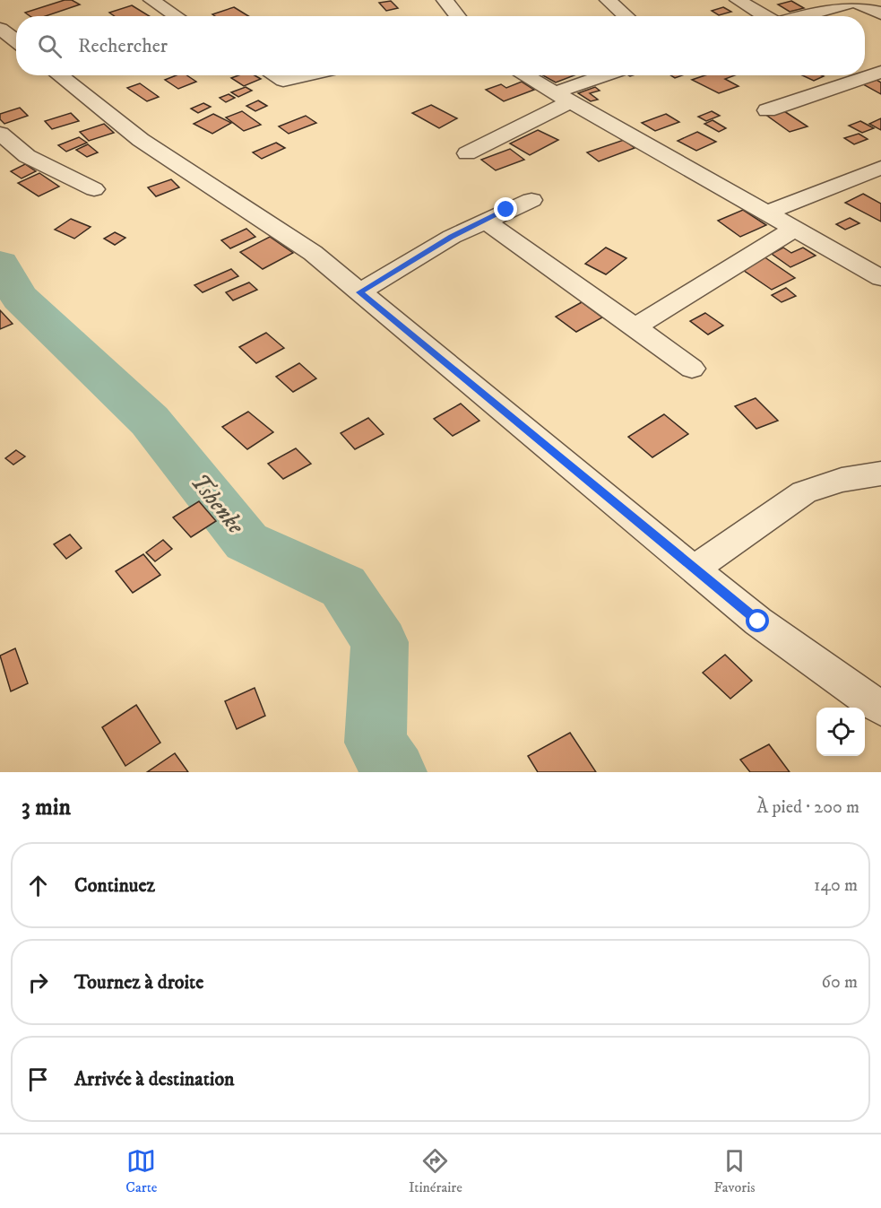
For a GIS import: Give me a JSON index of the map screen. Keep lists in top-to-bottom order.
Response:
{
  "water": ["Tshenke"],
  "page": {
    "search": "Rechercher",
    "heading": ["3 min", "À pied · 200 m"],
    "list": [
      ["Continuez", "140 m"],
      ["Tournez à droite", "60 m"],
      "Arrivée à destination"
    ],
    "nav": ["Carte", "Itinéraire", "Favoris"]
  }
}
